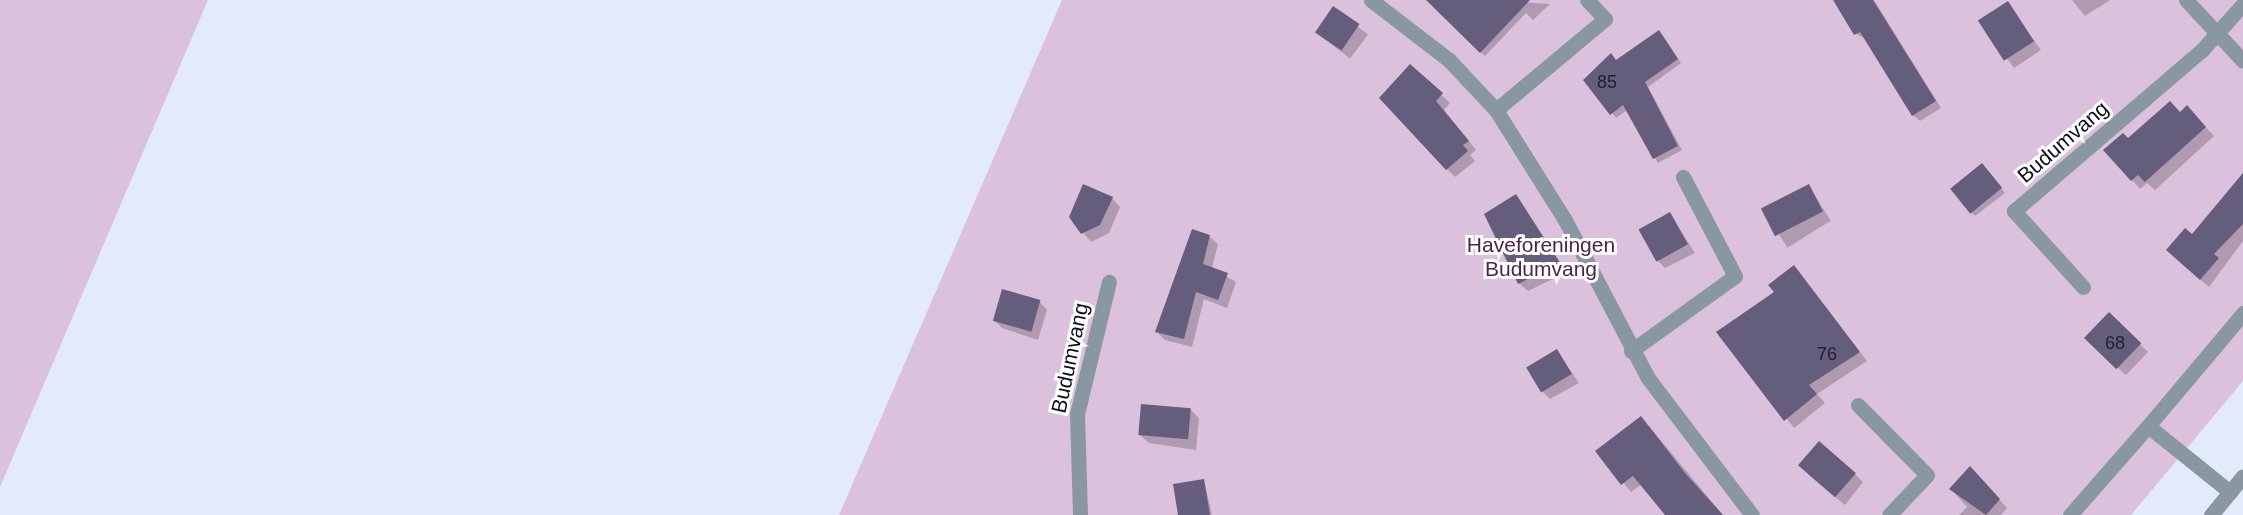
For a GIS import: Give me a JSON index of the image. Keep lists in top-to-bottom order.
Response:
{
  "streets": {
    "street": ["Budumvang"]
  },
  "parks": ["Haveforeningen Budumvang"],
  "house_numbers": ["85", "68", "76"]
}
